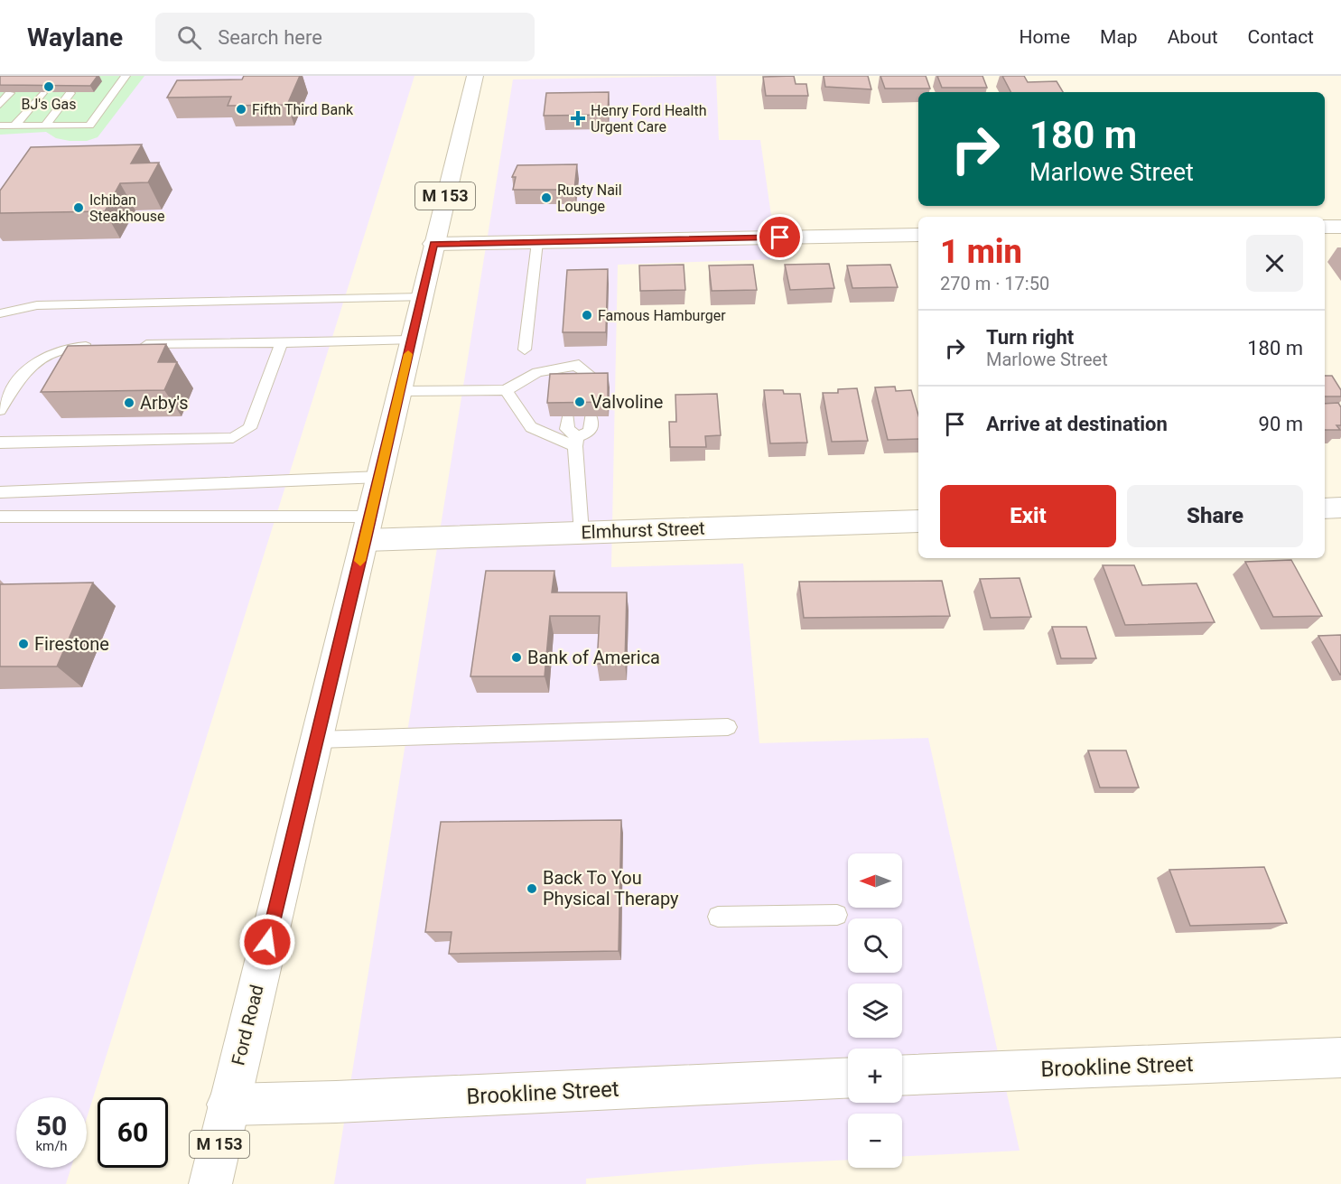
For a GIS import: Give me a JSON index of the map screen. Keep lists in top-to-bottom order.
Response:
{
  "streets": {
    "street": [
      "M 153",
      "Elmhurst Street",
      "Ford Road",
      "Brookline Street"
    ]
  },
  "crossings": [
    ["Elmhurst Street", "Ford Road"],
    ["Ford Road", "Brookline Street"]
  ],
  "places": {
    "other": [
      "BJ's Gas",
      "Fifth Third Bank",
      "Rusty Nail Lounge",
      "Ichiban Steakhouse",
      "Famous Hamburger",
      "Valvoline",
      "Arby's",
      "Firestone",
      "Bank of America",
      "Back To You Physical Therapy"
    ],
    "health": ["Henry Ford Health Urgent Care"]
  },
  "north": "left",
  "page": {
    "header": "Waylane",
    "search": "Search here",
    "nav": [
      "Home",
      "Map",
      "About",
      "Contact"
    ],
    "turn": ["180 m", "Marlowe Street"],
    "heading": ["1 min", "270 m · 17:50"],
    "list": [
      {
        "name": "Turn right",
        "note": "Marlowe Street",
        "value": "180 m"
      },
      {
        "name": "Arrive at destination",
        "value": "90 m"
      }
    ],
    "buttons": ["Exit", "Share"],
    "map_buttons": ["+", "−"],
    "speed": "50 km/h",
    "limit": "60"
  }
}
